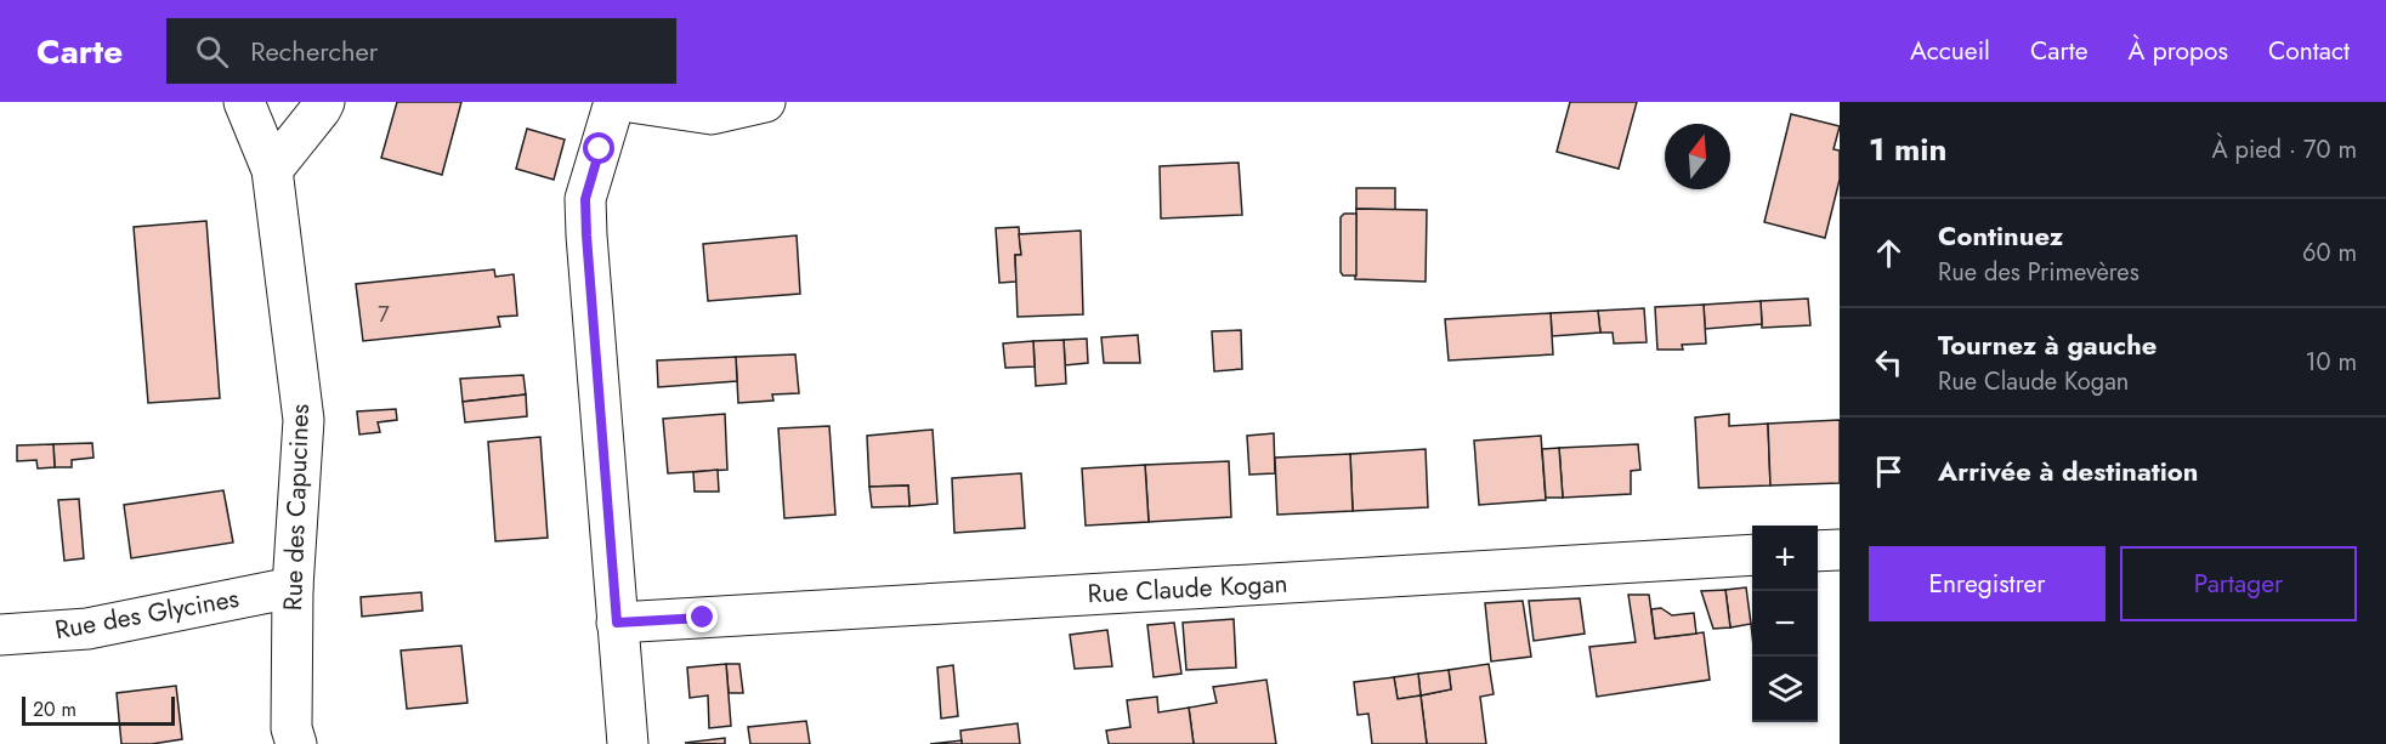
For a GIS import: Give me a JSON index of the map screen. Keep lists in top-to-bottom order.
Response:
{
  "streets": {
    "street": ["Rue des Capucines", "Rue Claude Kogan", "Rue des Glycines"]
  },
  "crossings": [
    ["Rue des Capucines", "Rue des Glycines"]
  ],
  "house_numbers": ["7"],
  "scale_bar": "20 m",
  "north": "top",
  "page": {
    "header": "Carte",
    "search": "Rechercher",
    "nav": [
      "Accueil",
      "Carte",
      "À propos",
      "Contact"
    ],
    "heading": ["1 min", "À pied · 70 m"],
    "list": [
      ["Continuez", "Rue des Primevères", "60 m"],
      ["Tournez à gauche", "Rue Claude Kogan", "10 m"],
      "Arrivée à destination"
    ],
    "buttons": ["Enregistrer", "Partager"],
    "map_buttons": ["+", "−"],
    "scale": "20 m"
  }
}
